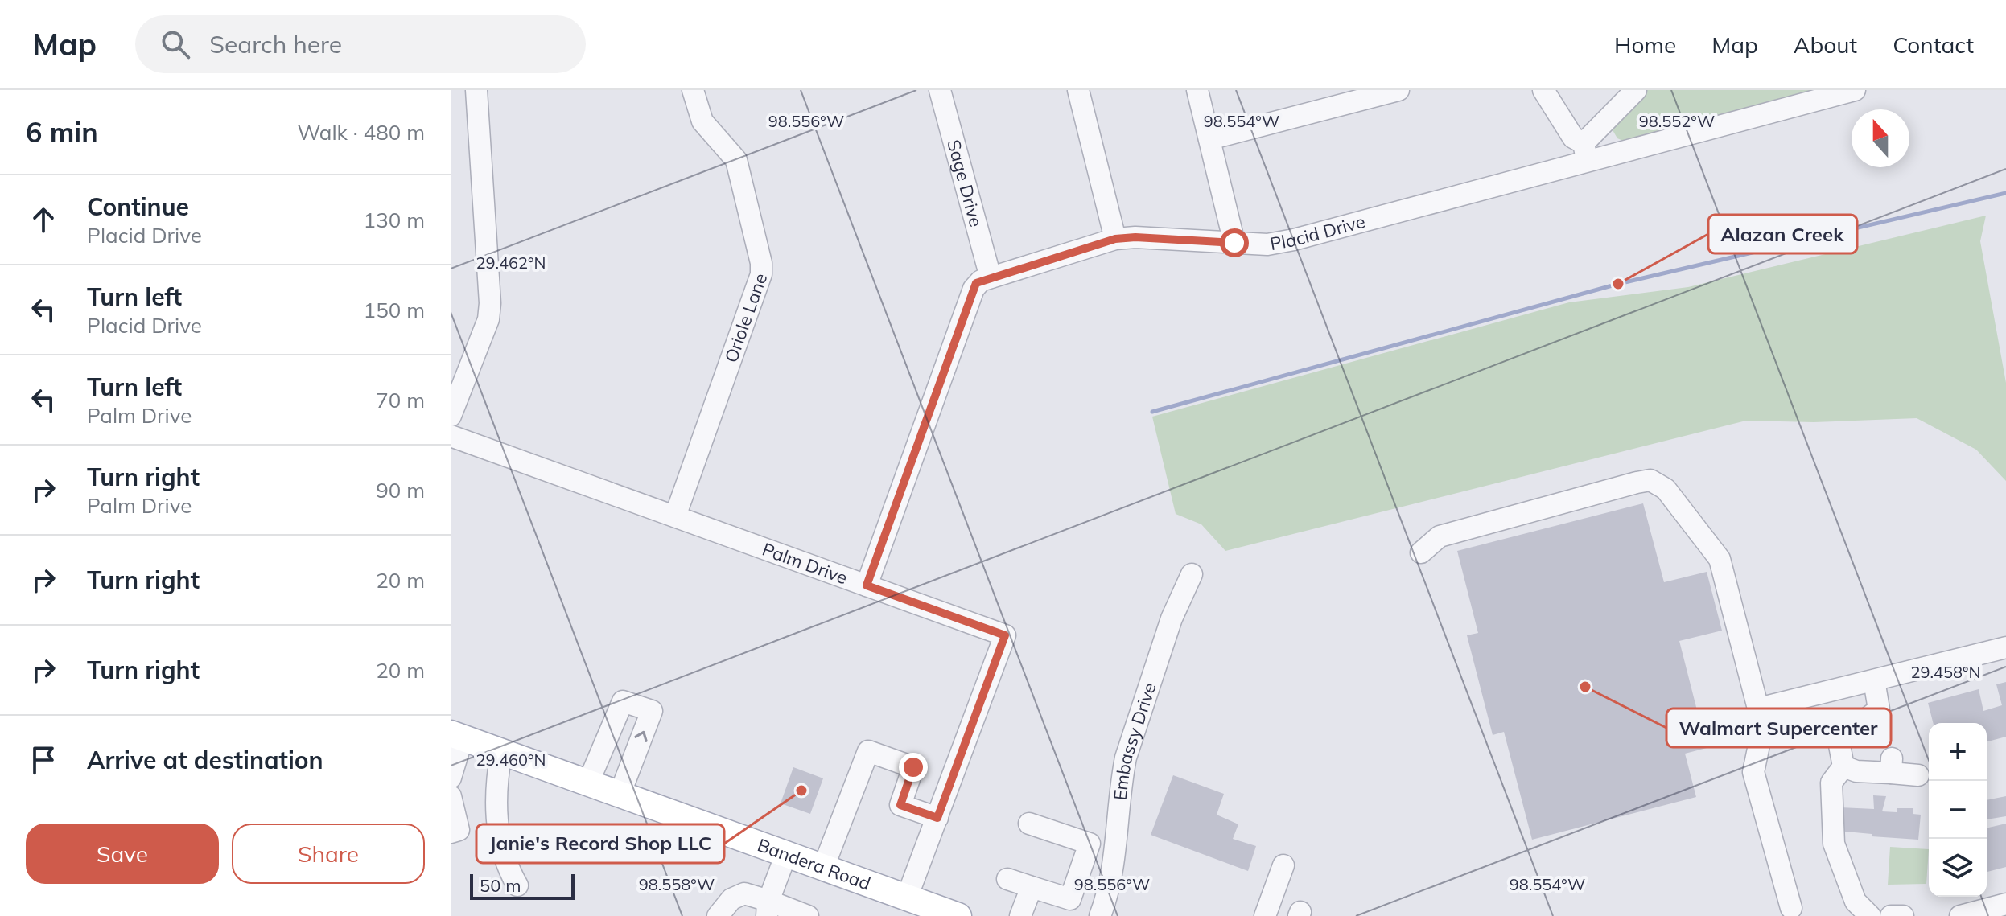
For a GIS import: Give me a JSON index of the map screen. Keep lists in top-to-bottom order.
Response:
{
  "streets": {
    "main road": ["Bandera Road"],
    "street": [
      "Sage Drive",
      "Placid Drive",
      "Oriole Lane",
      "Palm Drive",
      "Embassy Drive"
    ]
  },
  "crossings": [
    ["Sage Drive", "Placid Drive"],
    ["Placid Drive", "Palm Drive"],
    ["Oriole Lane", "Palm Drive"],
    ["Palm Drive", "Bandera Road"]
  ],
  "places": ["Alazan Creek", "Walmart Supercenter", "Janie's Record Shop LLC"],
  "scale_bar": "50 m",
  "north": "top",
  "page": {
    "header": "Map",
    "search": "Search here",
    "nav": [
      "Home",
      "Map",
      "About",
      "Contact"
    ],
    "heading": ["6 min", "Walk · 480 m"],
    "list": [
      ["Continue", "Placid Drive", "130 m"],
      ["Turn left", "Placid Drive", "150 m"],
      ["Turn left", "Palm Drive", "70 m"],
      ["Turn right", "Palm Drive", "90 m"],
      ["Turn right", "20 m"],
      ["Turn right", "20 m"],
      "Arrive at destination"
    ],
    "map_buttons": ["+", "−"],
    "buttons": ["Save", "Share"],
    "scale": "50 m"
  },
  "coordinates": [
    "98.556°W",
    "98.554°W",
    "98.552°W",
    "29.462°N",
    "29.458°N",
    "29.460°N",
    "98.558°W"
  ]
}
